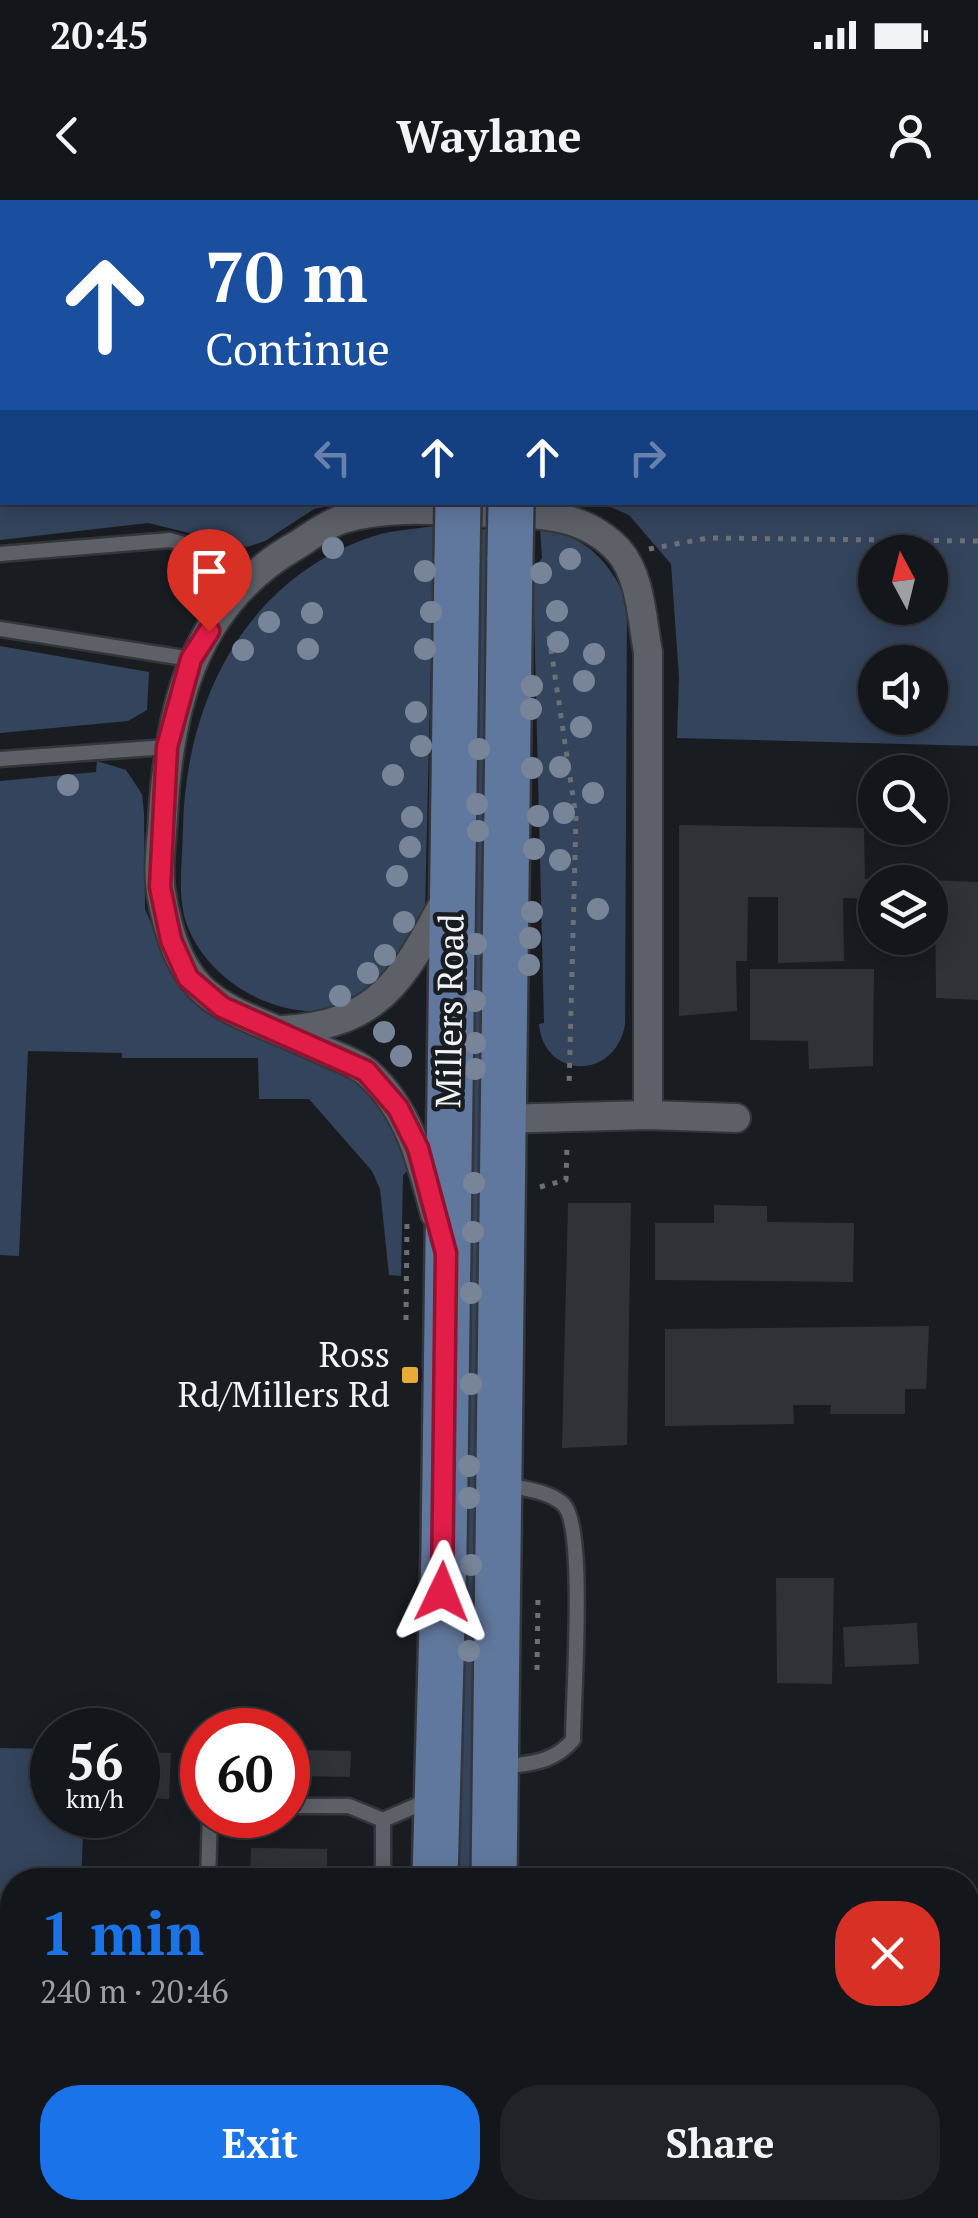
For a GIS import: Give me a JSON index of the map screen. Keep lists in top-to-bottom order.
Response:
{
  "streets": {
    "main road": ["Millers Road"]
  },
  "places": {
    "transit": ["Ross Rd/Millers Rd"]
  },
  "north": "top",
  "page": {
    "status": "20:45",
    "header": "Waylane",
    "turn": ["70 m", "Continue"],
    "speed": "56 km/h",
    "limit": "60",
    "heading": ["1 min", "240 m · 20:46"],
    "buttons": ["Exit", "Share"]
  }
}
